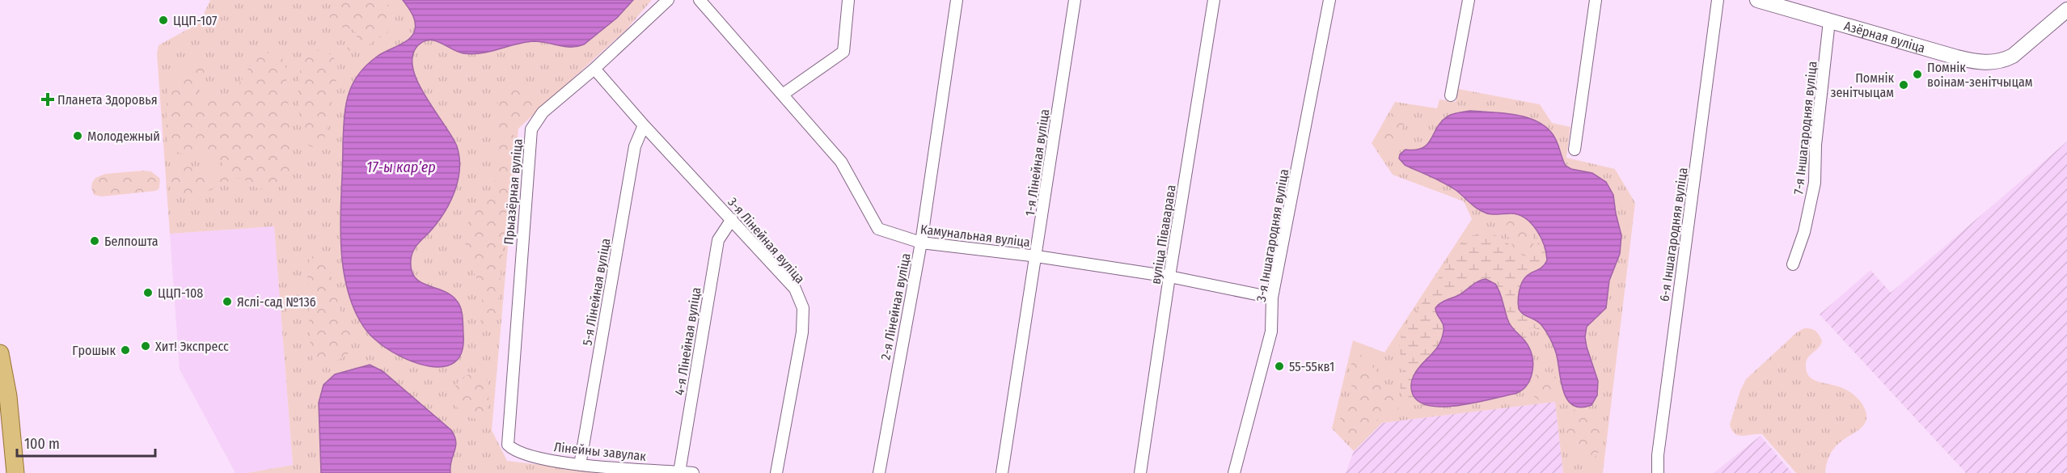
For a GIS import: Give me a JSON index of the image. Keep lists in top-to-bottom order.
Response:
{
  "streets": {
    "street": [
      "Азёрная вуліца",
      "7-я Іншагародняя вуліца",
      "1-я Лінейная вуліца",
      "Прыазёрная вуліца",
      "вуліца Піваварава",
      "6-я Іншагародняя вуліца",
      "Камунальная вуліца",
      "3-я Іншагародняя вуліца",
      "3-я Лінейная вуліца",
      "5-я Лінейная вуліца",
      "2-я Лінейная вуліца",
      "4-я Лінейная вуліца",
      "Лінейны завулак"
    ]
  },
  "crossings": [
    ["Азёрная вуліца", "7-я Іншагародняя вуліца"],
    ["1-я Лінейная вуліца", "Камунальная вуліца"],
    ["Прыазёрная вуліца", "3-я Лінейная вуліца"],
    ["Прыазёрная вуліца", "Лінейны завулак"],
    ["вуліца Піваварава", "Камунальная вуліца"],
    ["Камунальная вуліца", "3-я Іншагародняя вуліца"],
    ["Камунальная вуліца", "2-я Лінейная вуліца"],
    ["3-я Лінейная вуліца", "5-я Лінейная вуліца"],
    ["3-я Лінейная вуліца", "4-я Лінейная вуліца"],
    ["5-я Лінейная вуліца", "Лінейны завулак"],
    ["4-я Лінейная вуліца", "Лінейны завулак"]
  ],
  "water": ["17-ы кар’ер"],
  "places": {
    "other": [
      "ЦЦП-107",
      "Помнік воінам-зенітчыцам",
      "Помнік зенітчыцам",
      "Молодежный",
      "Белпошта",
      "ЦЦП-108",
      "Яслі-сад №136",
      "Хит! Экспресс",
      "Грошык",
      "55-55кв1"
    ],
    "health": ["Планета Здоровья"]
  },
  "scale_bar": "100 m"
}
